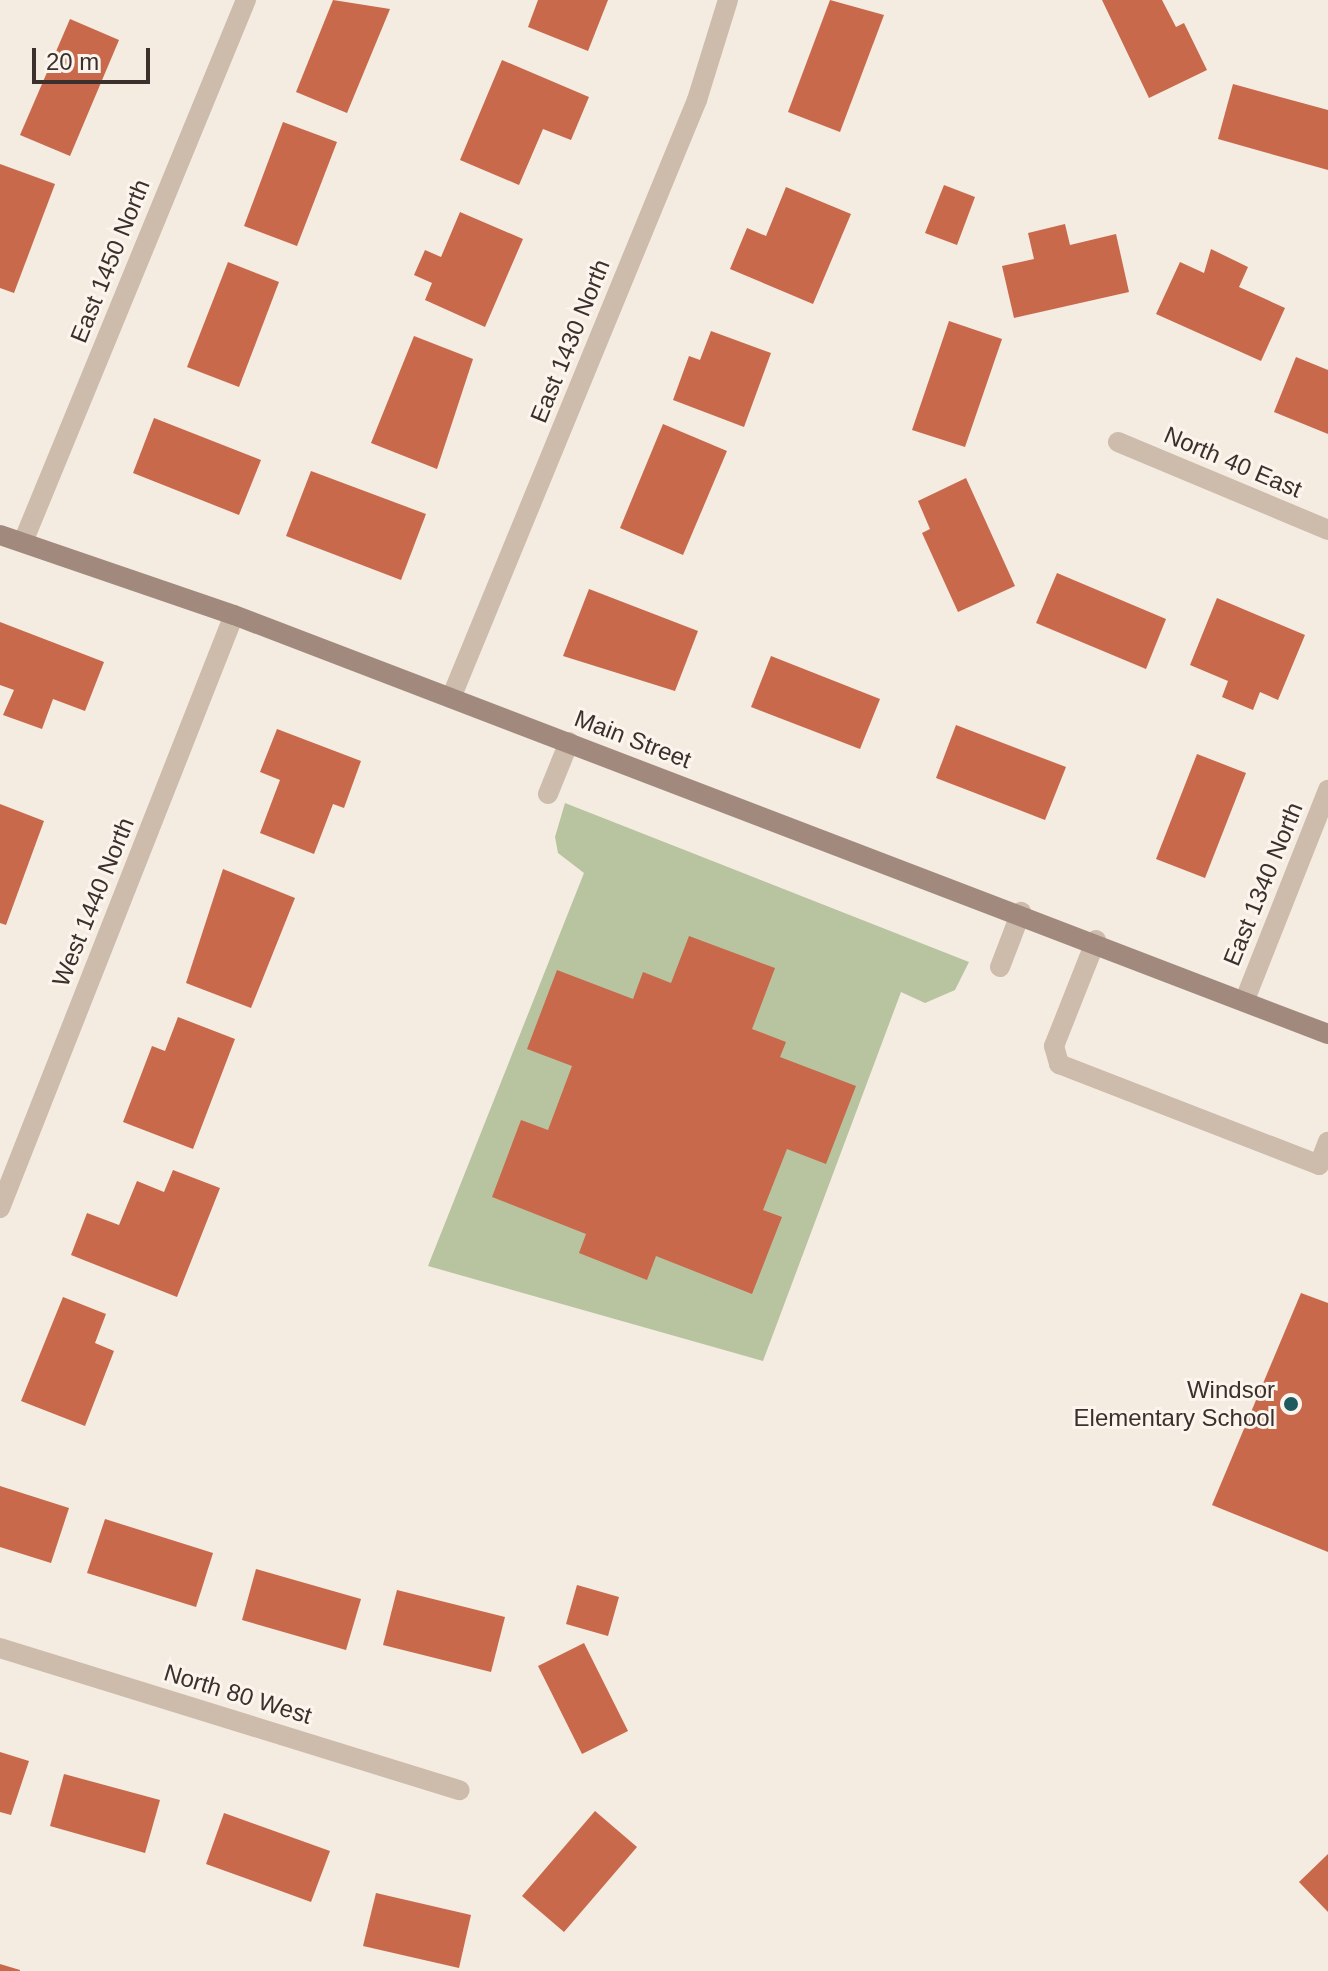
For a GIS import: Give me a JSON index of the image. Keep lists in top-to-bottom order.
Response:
{
  "streets": {
    "street": [
      "East 1450 North",
      "East 1430 North",
      "North 40 East",
      "Main Street",
      "East 1340 North",
      "West 1440 North",
      "North 80 West"
    ]
  },
  "crossings": [
    ["East 1450 North", "Main Street"],
    ["East 1430 North", "Main Street"],
    ["Main Street", "East 1340 North"],
    ["Main Street", "West 1440 North"]
  ],
  "places": ["Windsor Elementary School"],
  "scale_bar": "20 m"
}
